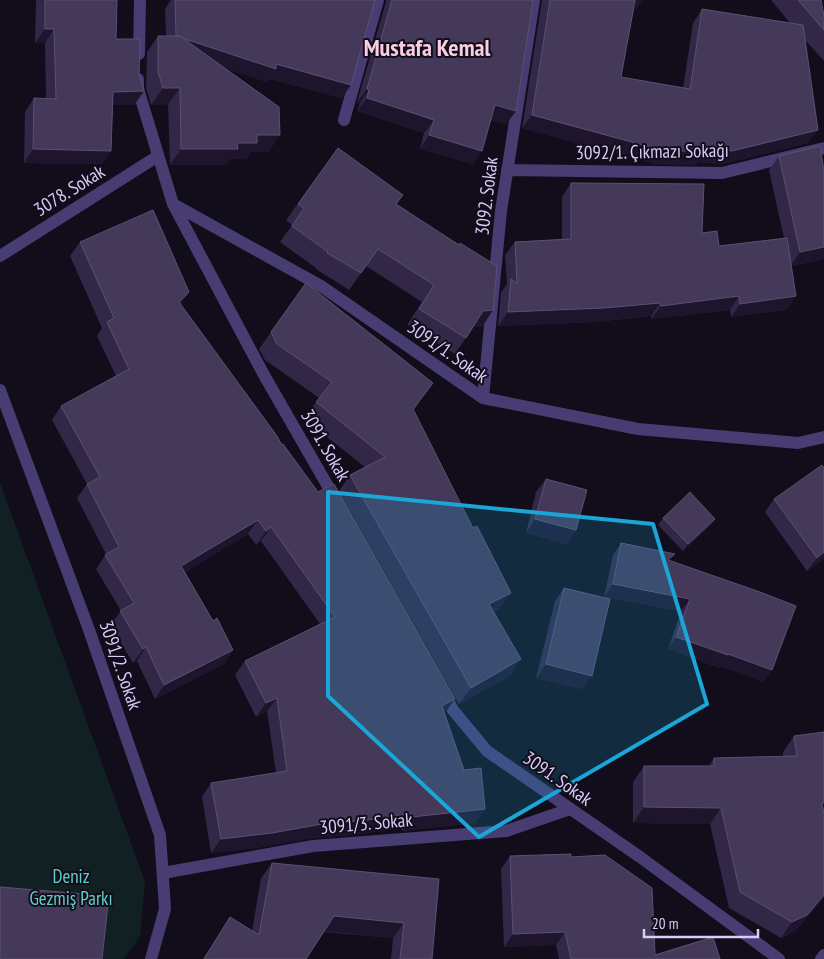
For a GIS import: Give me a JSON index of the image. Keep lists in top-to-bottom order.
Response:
{
  "streets": {
    "street": [
      "3092/1. Çıkmazı Sokağı",
      "3078. Sokak",
      "3092. Sokak",
      "3091/1. Sokak",
      "3091. Sokak",
      "3091/2. Sokak",
      "3091/3. Sokak"
    ]
  },
  "crossings": [
    ["3092/1. Çıkmazı Sokağı", "3092. Sokak"],
    ["3078. Sokak", "3091. Sokak"],
    ["3092. Sokak", "3091/1. Sokak"],
    ["3091/1. Sokak", "3091. Sokak"],
    ["3091. Sokak", "3091/3. Sokak"],
    ["3091/2. Sokak", "3091/3. Sokak"]
  ],
  "districts": ["Mustafa Kemal"],
  "parks": ["Deniz Gezmiş Parkı"],
  "scale_bar": "20 m"
}
